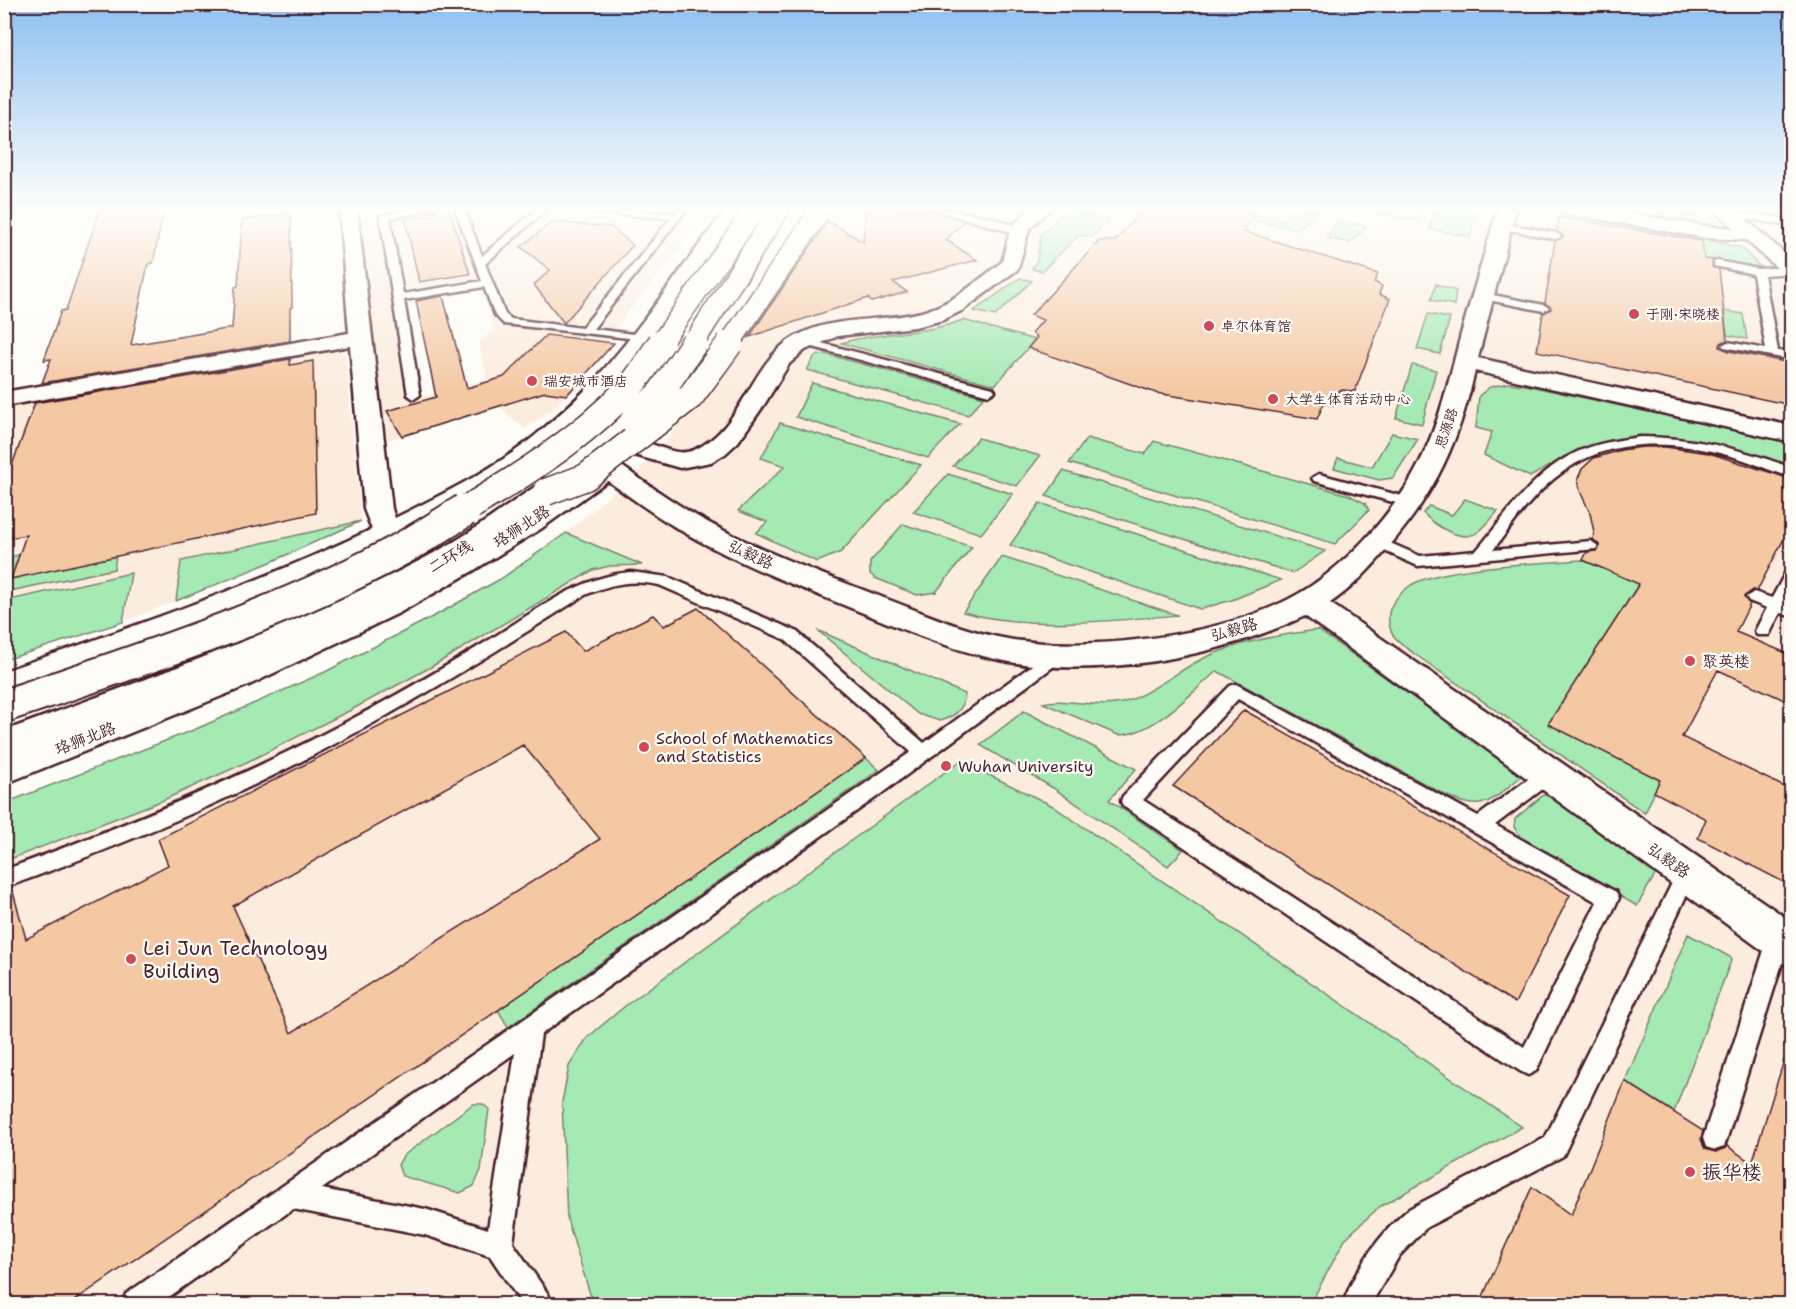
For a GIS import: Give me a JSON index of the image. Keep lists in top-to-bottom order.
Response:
{
  "streets": {
    "main road": [
      "思源路",
      "珞狮北路",
      "弘毅路",
      "二环线"
    ]
  },
  "crossings": [
    ["思源路", "弘毅路"],
    ["珞狮北路", "弘毅路"]
  ],
  "places": [
    "于刚·宋晓楼",
    "卓尔体育馆",
    "瑞安城市酒店",
    "大学生体育活动中心",
    "聚英楼",
    "School of Mathematics and Statistics",
    "Wuhan University",
    "Lei Jun Technology Building",
    "振华楼"
  ]
}
